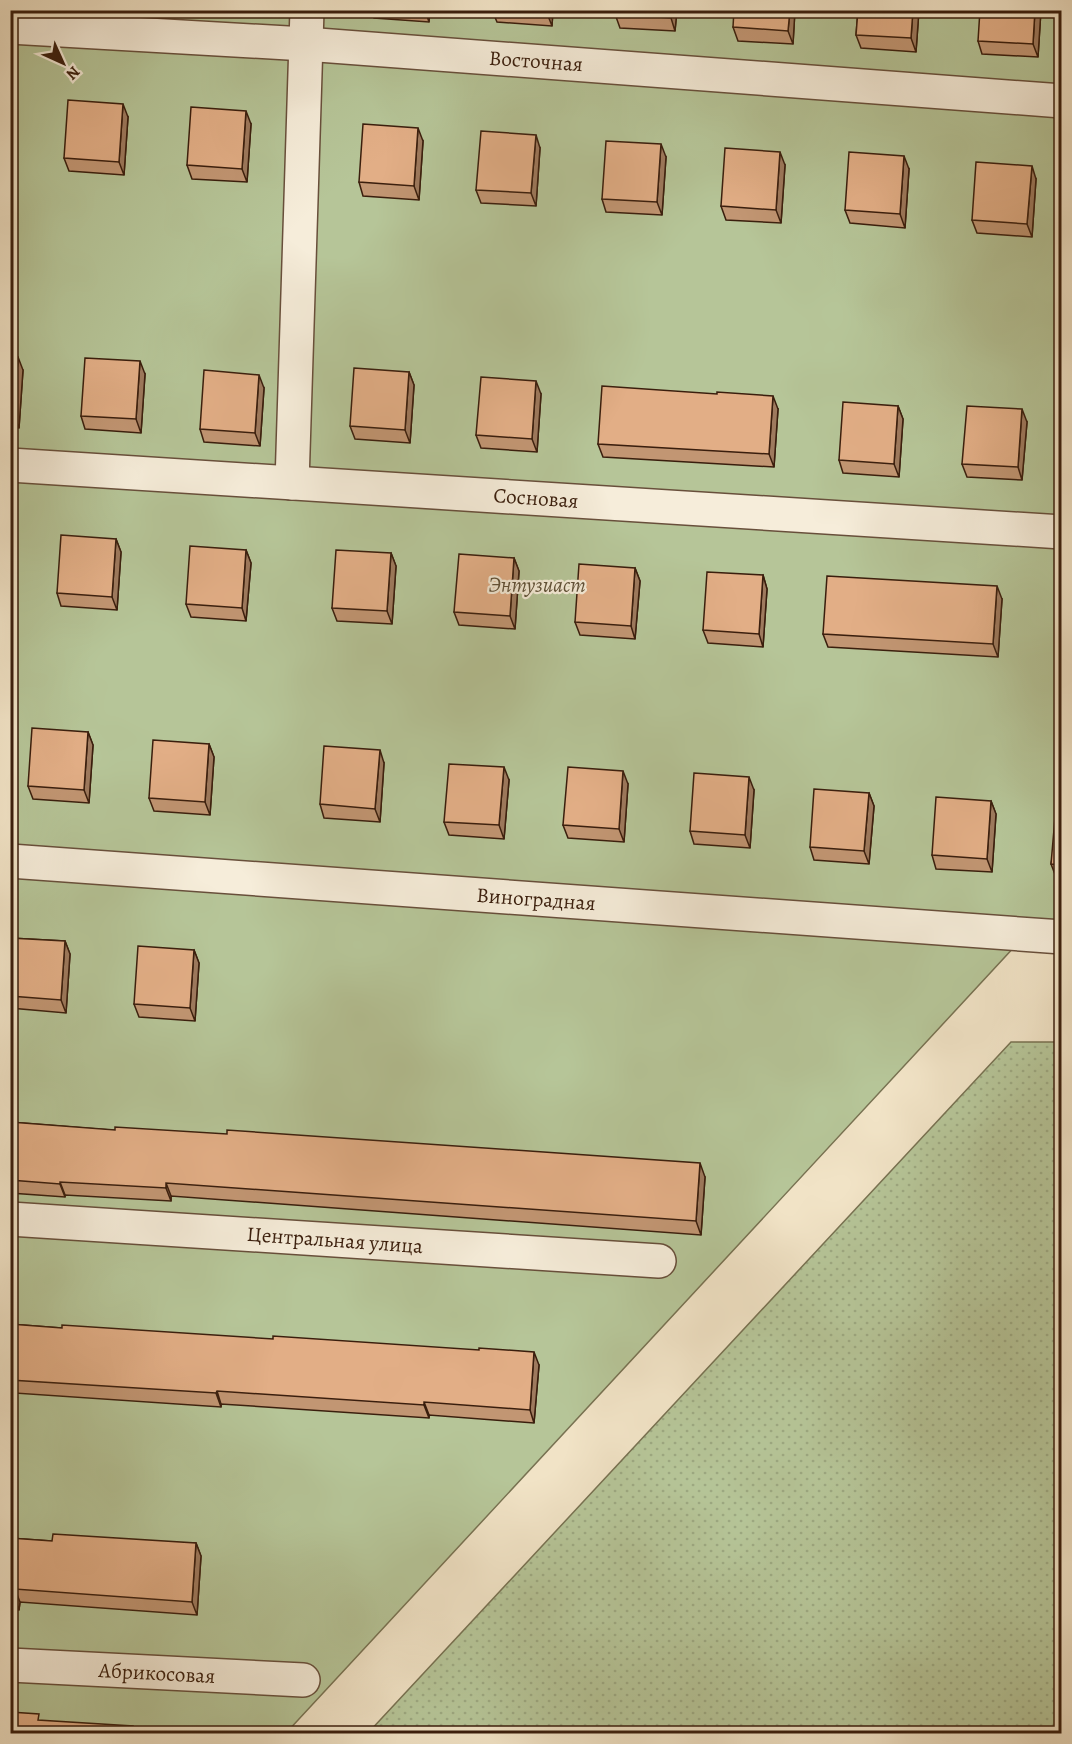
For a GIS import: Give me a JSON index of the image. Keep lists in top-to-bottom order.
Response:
{
  "streets": {
    "street": [
      "Восточная",
      "Сосновая",
      "Виноградная",
      "Центральная улица",
      "Абрикосовая"
    ]
  },
  "parks": ["Энтузиаст"],
  "north": "bottom right"
}
